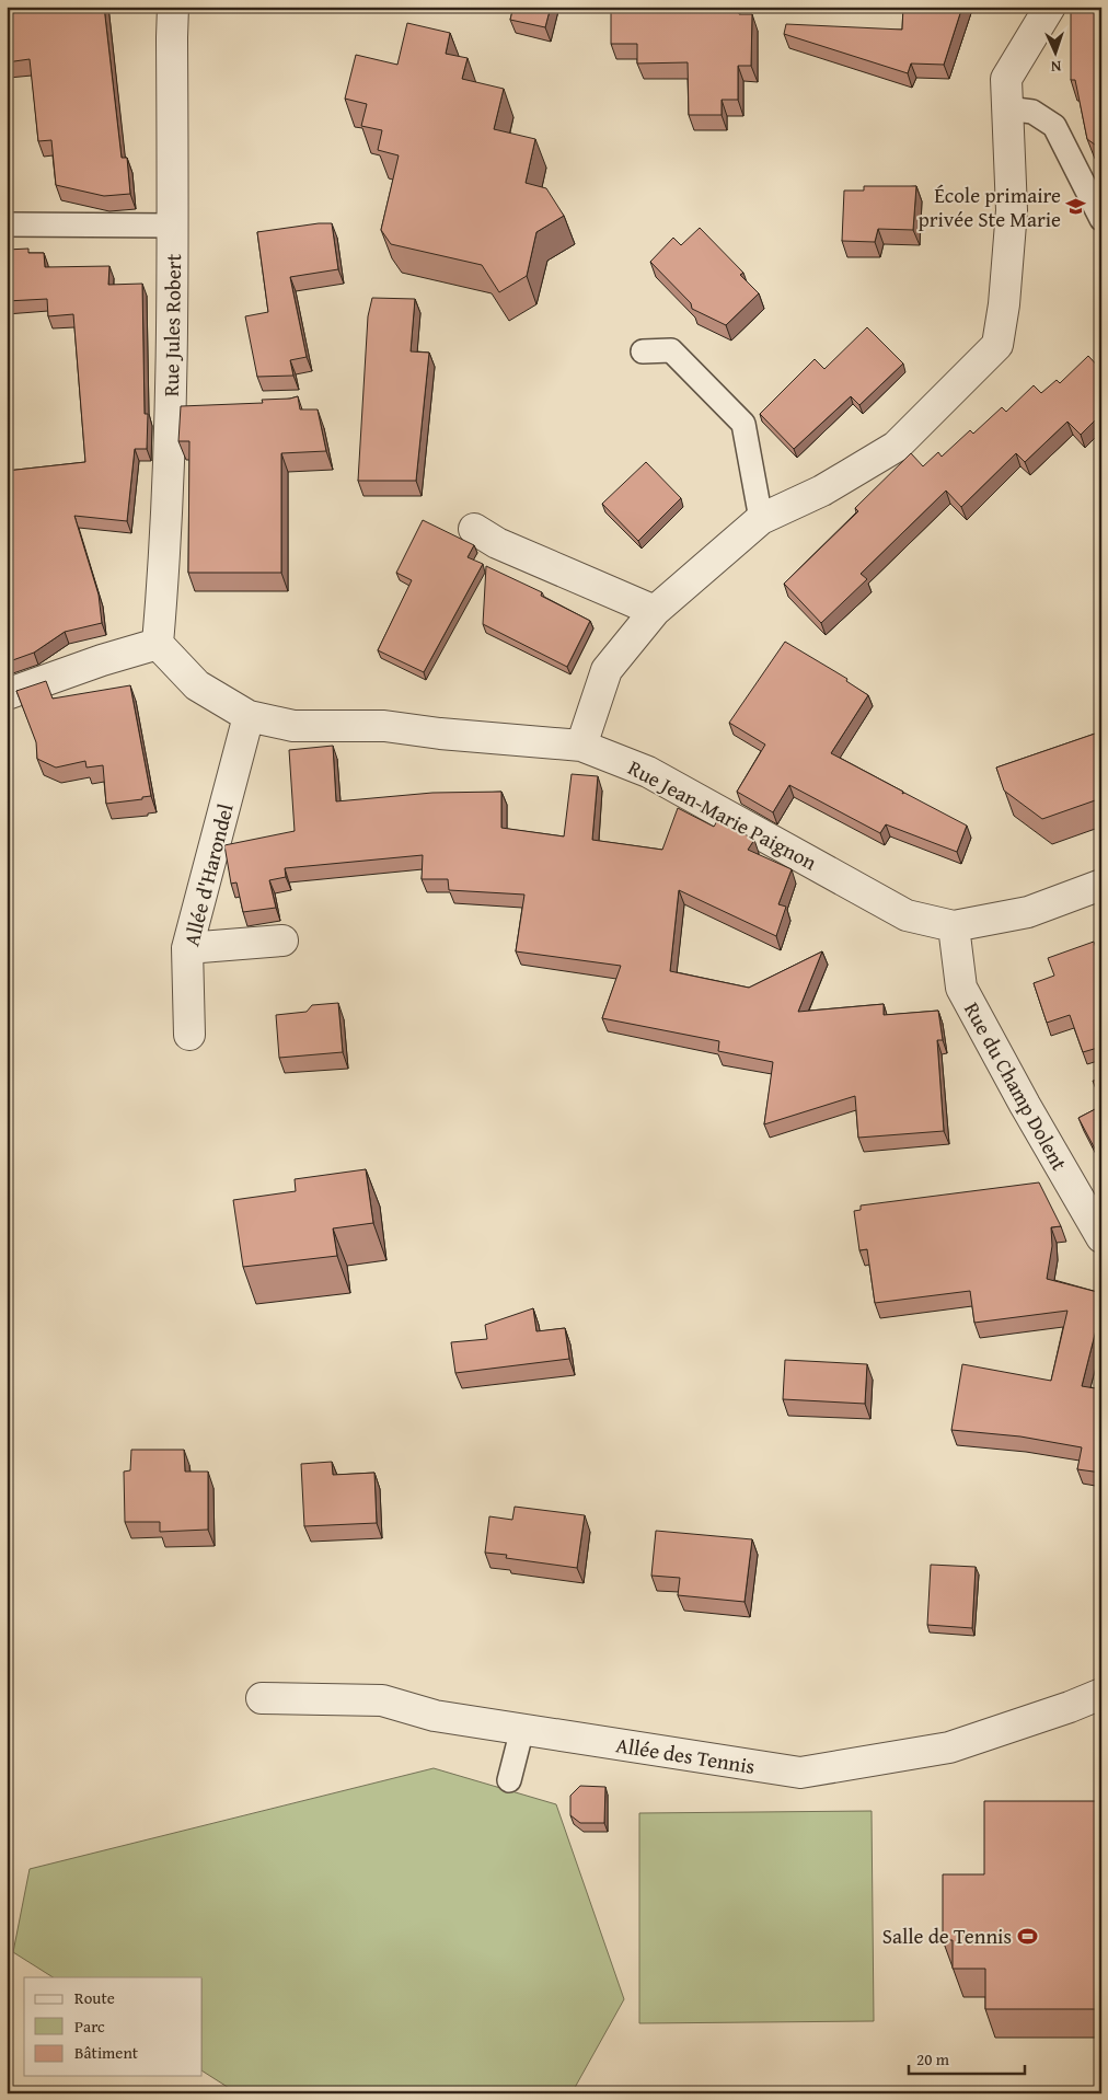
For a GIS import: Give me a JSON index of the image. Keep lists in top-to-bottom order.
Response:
{
  "streets": {
    "street": [
      "Rue Jules Robert",
      "Rue Jean-Marie Paignon",
      "Allée d'Harondel",
      "Rue du Champ Dolent",
      "Allée des Tennis"
    ]
  },
  "crossings": [
    ["Rue Jules Robert", "Rue Jean-Marie Paignon"],
    ["Rue Jean-Marie Paignon", "Allée d'Harondel"],
    ["Rue Jean-Marie Paignon", "Rue du Champ Dolent"]
  ],
  "places": {
    "school or university": ["École primaire privée Ste Marie"],
    "sports": ["Salle de Tennis"]
  },
  "legend": ["Route", "Parc", "Bâtiment"],
  "scale_bar": "20 m",
  "north": "bottom"
}
